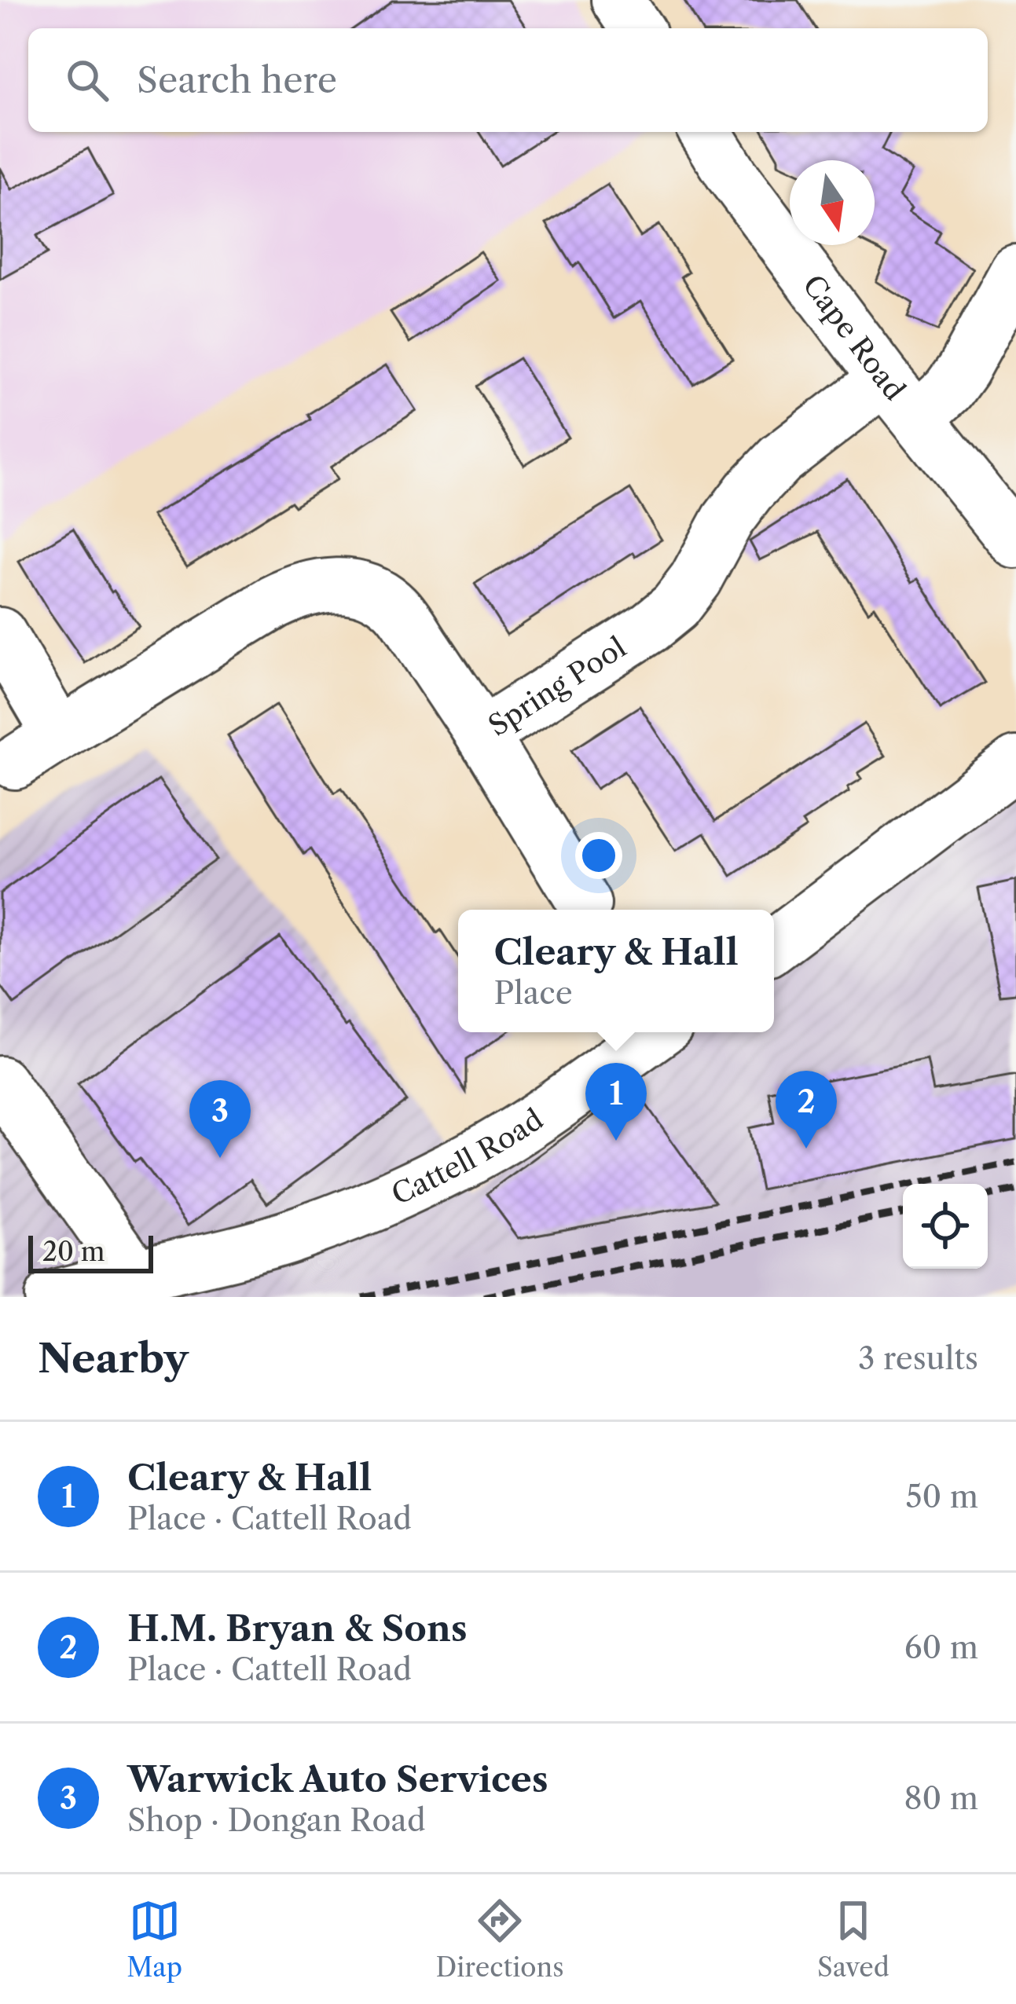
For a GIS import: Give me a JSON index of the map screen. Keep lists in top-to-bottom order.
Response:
{
  "streets": {
    "street": ["Cape Road", "Spring Pool", "Cattell Road"]
  },
  "crossings": [
    ["Cape Road", "Spring Pool"]
  ],
  "scale_bar": "20 m",
  "north": "bottom",
  "page": {
    "search": "Search here",
    "popup": ["Cleary & Hall", "Place"],
    "pins": ["1", "2", "3"],
    "scale": "20 m",
    "heading": ["Nearby", "3 results"],
    "list": [
      {
        "mark": "1",
        "name": "Cleary & Hall",
        "note": "Place · Cattell Road",
        "value": "50 m"
      },
      {
        "mark": "2",
        "name": "H.M. Bryan & Sons",
        "note": "Place · Cattell Road",
        "value": "60 m"
      },
      {
        "mark": "3",
        "name": "Warwick Auto Services",
        "note": "Shop · Dongan Road",
        "value": "80 m"
      }
    ],
    "nav": ["Map", "Directions", "Saved"]
  }
}
